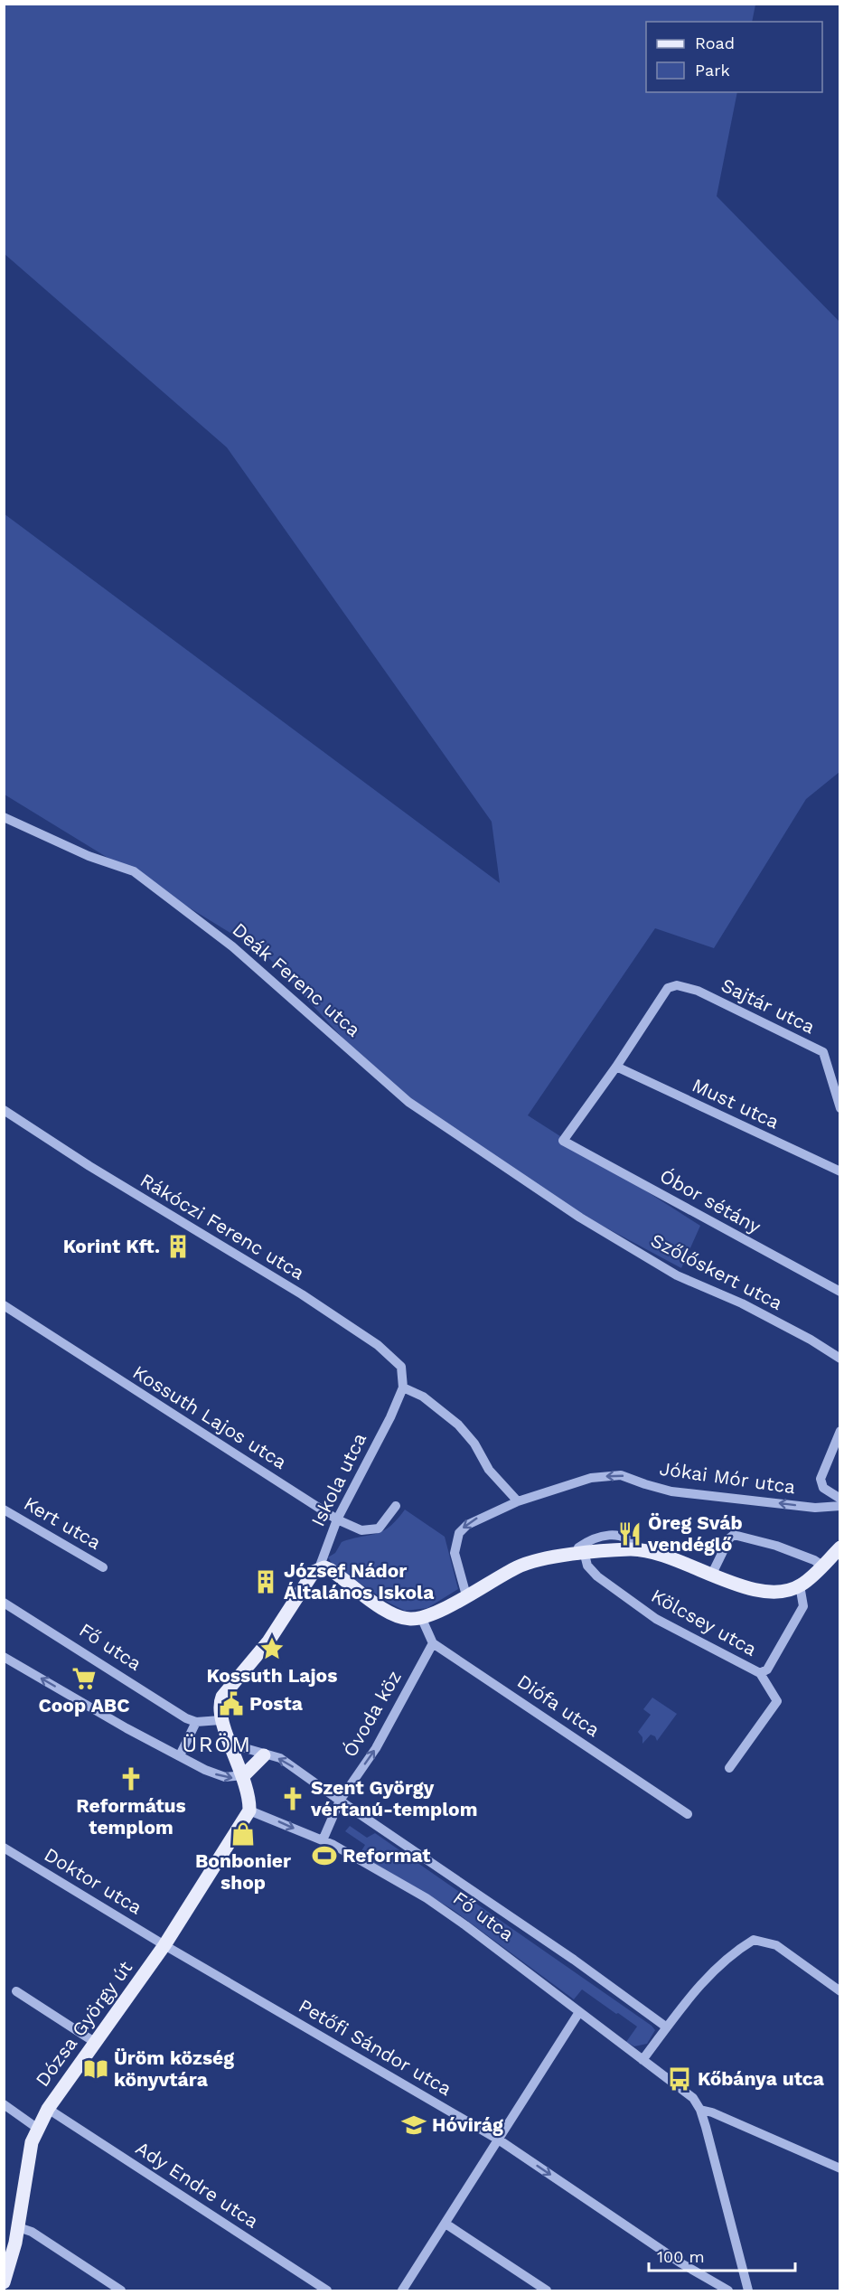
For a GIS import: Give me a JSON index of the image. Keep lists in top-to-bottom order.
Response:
{
  "streets": {
    "main road": ["Iskola utca", "Dózsa György út"],
    "street": [
      "Deák Ferenc utca",
      "Sajtár utca",
      "Must utca",
      "Óbor sétány",
      "Rákóczi Ferenc utca",
      "Szőlőskert utca",
      "Kossuth Lajos utca",
      "Jókai Mór utca",
      "Kert utca",
      "Kölcsey utca",
      "Fő utca",
      "Diófa utca",
      "Óvoda köz",
      "Doktor utca",
      "Petőfi Sándor utca",
      "Ady Endre utca"
    ]
  },
  "crossings": [
    ["Deák Ferenc utca", "Szőlőskert utca"],
    ["Sajtár utca", "Must utca"],
    ["Sajtár utca", "Óbor sétány"],
    ["Must utca", "Óbor sétány"],
    ["Rákóczi Ferenc utca", "Iskola utca"],
    ["Kossuth Lajos utca", "Iskola utca"],
    ["Fő utca", "Óvoda köz"],
    ["Fő utca", "Dózsa György út"],
    ["Diófa utca", "Óvoda köz"],
    ["Doktor utca", "Dózsa György út"],
    ["Doktor utca", "Petőfi Sándor utca"],
    ["Dózsa György út", "Petőfi Sándor utca"],
    ["Dózsa György út", "Ady Endre utca"]
  ],
  "one_way": ["Jókai Mór utca", "Óvoda köz", "Petőfi Sándor utca"],
  "districts": ["ÜRÖM"],
  "places": {
    "building": ["Korint Kft.", "József Nádor Általános Iskola"],
    "restaurant": ["Öreg Sváb vendéglő"],
    "place": ["Kossuth Lajos"],
    "supermarket": ["Coop ABC"],
    "public building": ["Posta"],
    "church": ["Református templom", "Szent György vértanú-templom"],
    "shop": ["Bonbonier shop"],
    "sports": ["Reformat"],
    "library": ["Üröm község könyvtára"],
    "bus stop": ["Kőbánya utca"],
    "school or university": ["Hóvirág"]
  },
  "legend": ["Road", "Park"],
  "scale_bar": "100 m"
}
